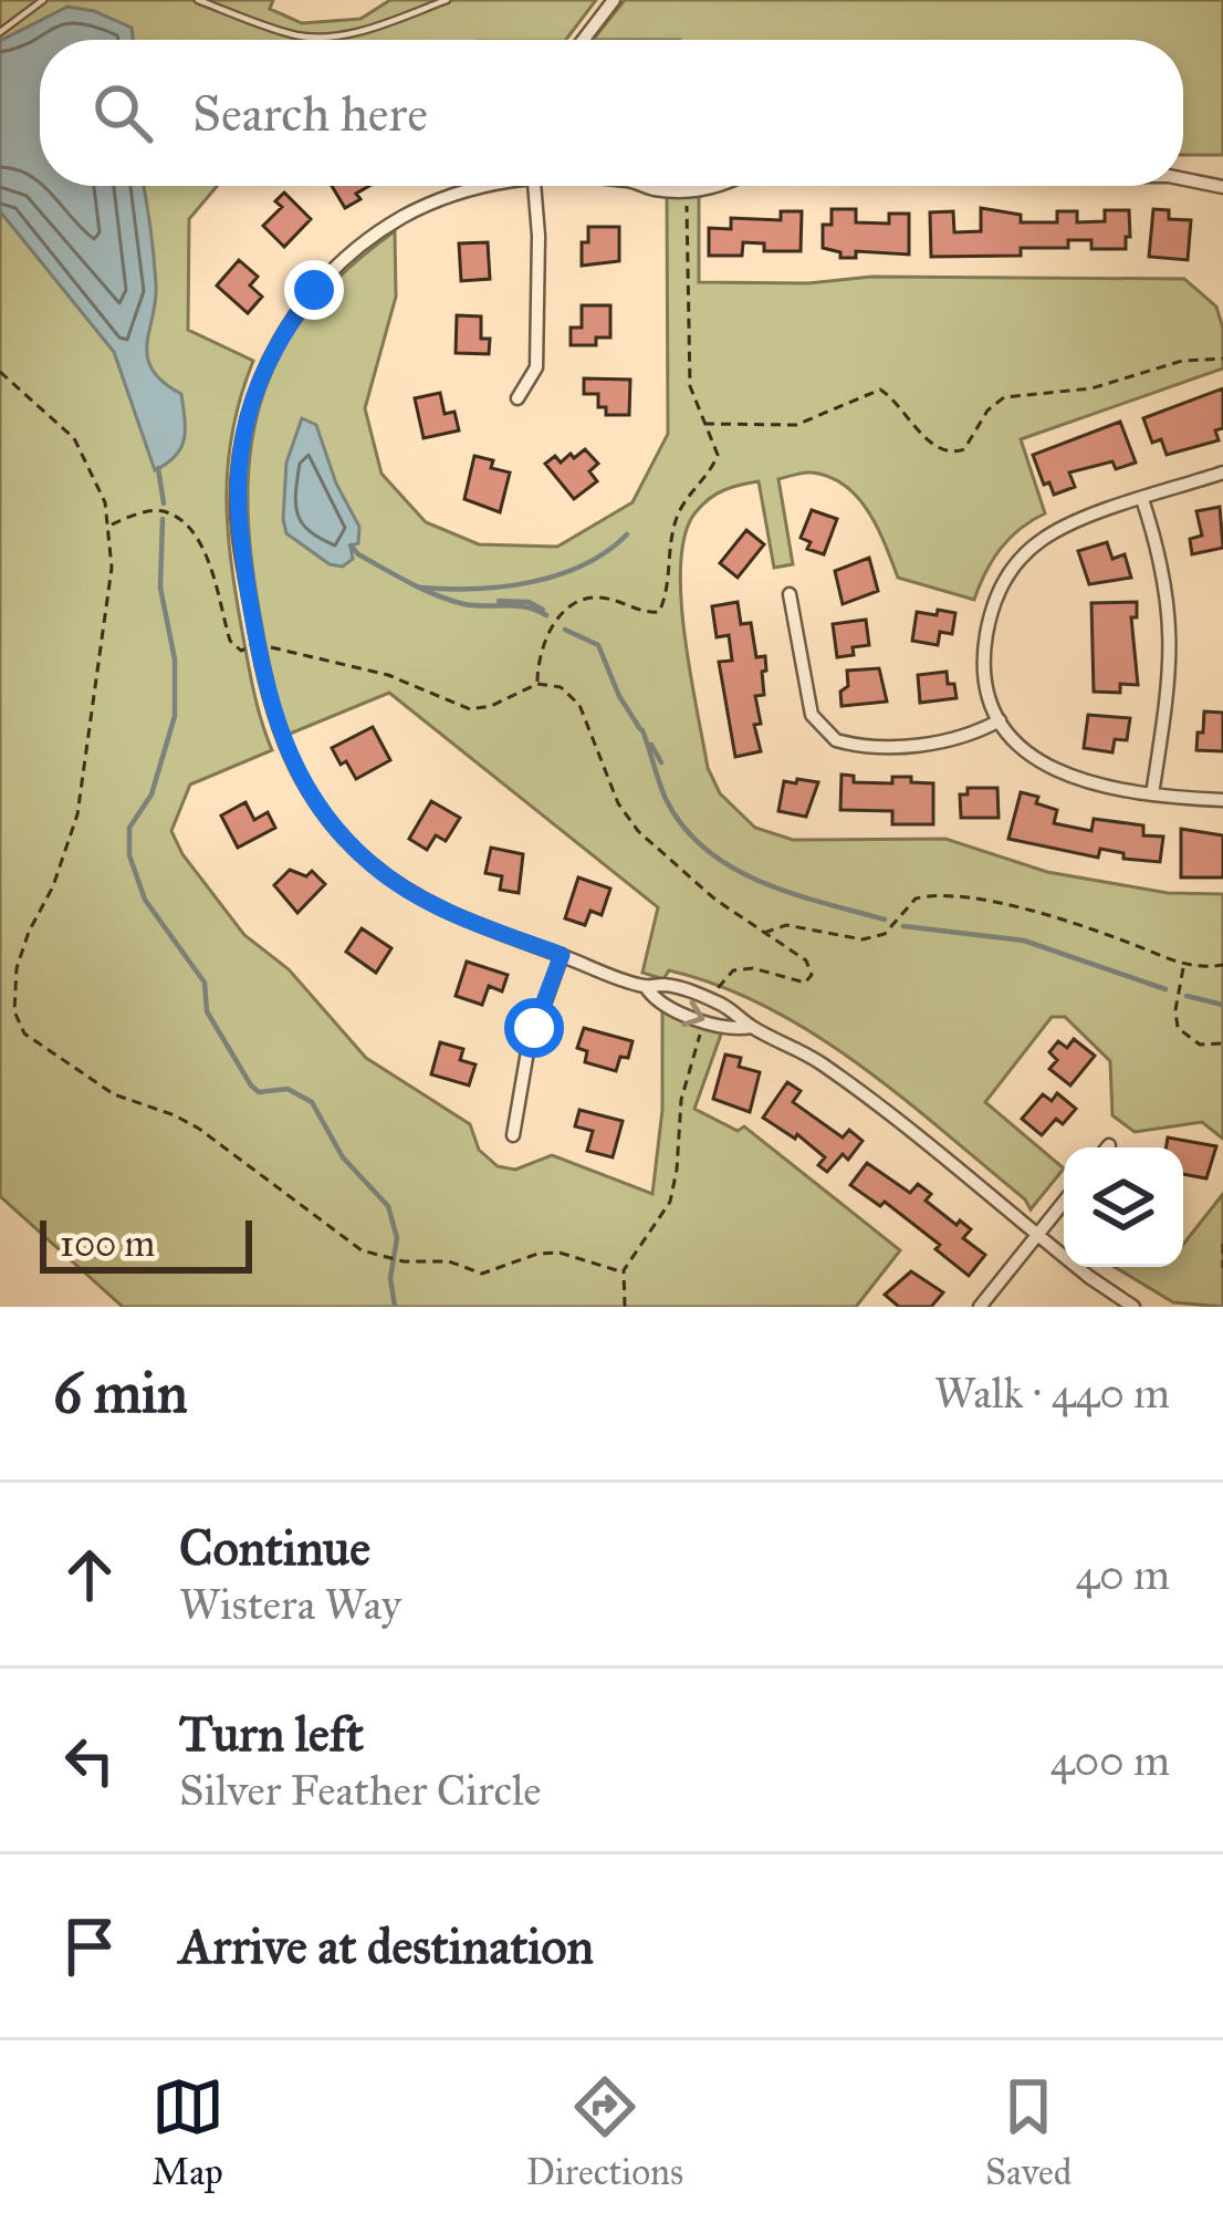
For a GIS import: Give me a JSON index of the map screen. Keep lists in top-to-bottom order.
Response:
{
  "scale_bar": "100 m",
  "page": {
    "search": "Search here",
    "scale": "100 m",
    "heading": ["6 min", "Walk · 440 m"],
    "list": [
      ["Continue", "Wistera Way", "40 m"],
      ["Turn left", "Silver Feather Circle", "400 m"],
      "Arrive at destination"
    ],
    "nav": ["Map", "Directions", "Saved"]
  }
}
